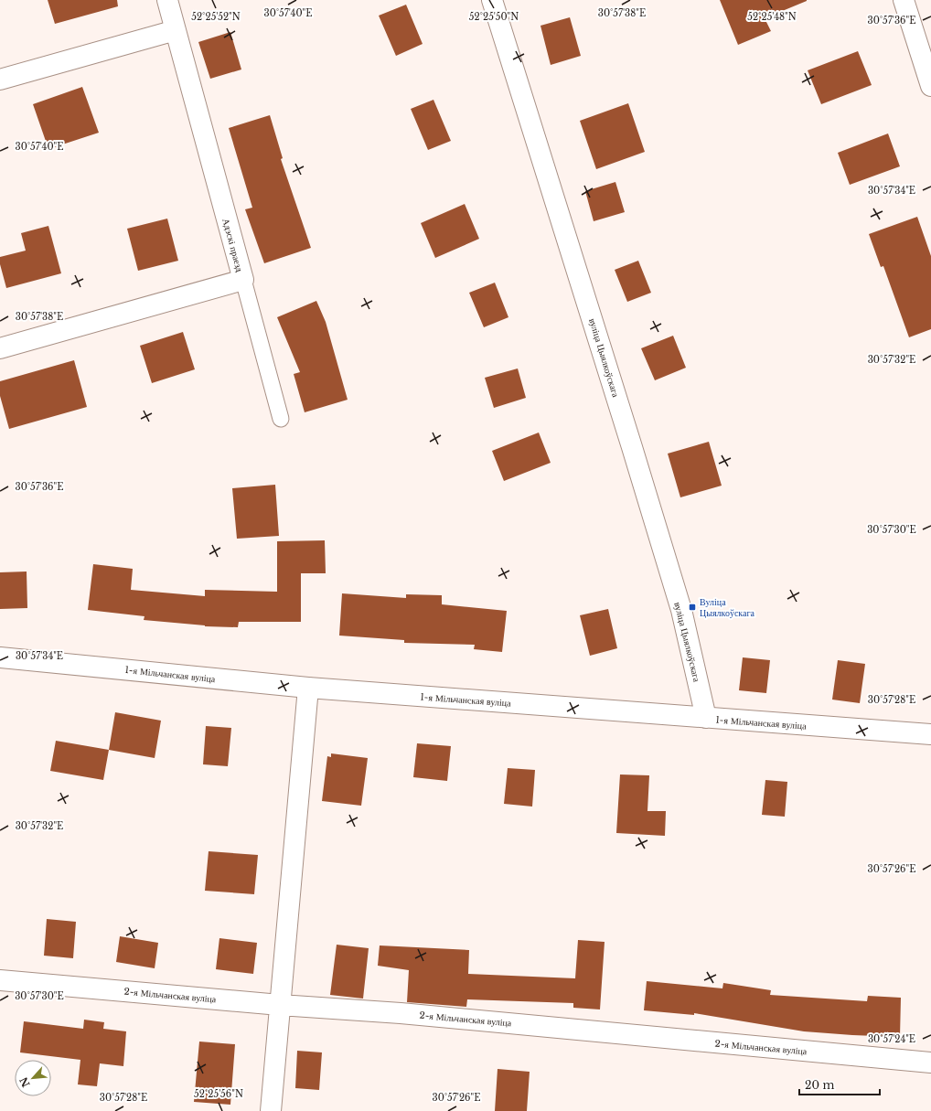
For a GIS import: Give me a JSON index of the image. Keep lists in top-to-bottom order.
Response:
{
  "streets": {
    "street": [
      "Адэскі праезд",
      "вуліца Цыялкоўскага",
      "1-я Мільчанская вуліца",
      "2-я Мільчанская вуліца"
    ]
  },
  "crossings": [
    ["вуліца Цыялкоўскага", "1-я Мільчанская вуліца"]
  ],
  "places": {
    "transit": ["Вуліца Цыялкоўскага"]
  },
  "scale_bar": "20 m",
  "north": "bottom left",
  "coordinates": [
    "30°57'38\"E",
    "30°57'40\"E",
    "52°25'52\"N",
    "52°25'50\"N",
    "52°25'48\"N",
    "30°57'36\"E",
    "30°57'34\"E",
    "30°57'32\"E",
    "30°57'30\"E",
    "30°57'28\"E",
    "30°57'26\"E",
    "30°57'24\"E",
    "52°25'56\"N"
  ]
}
